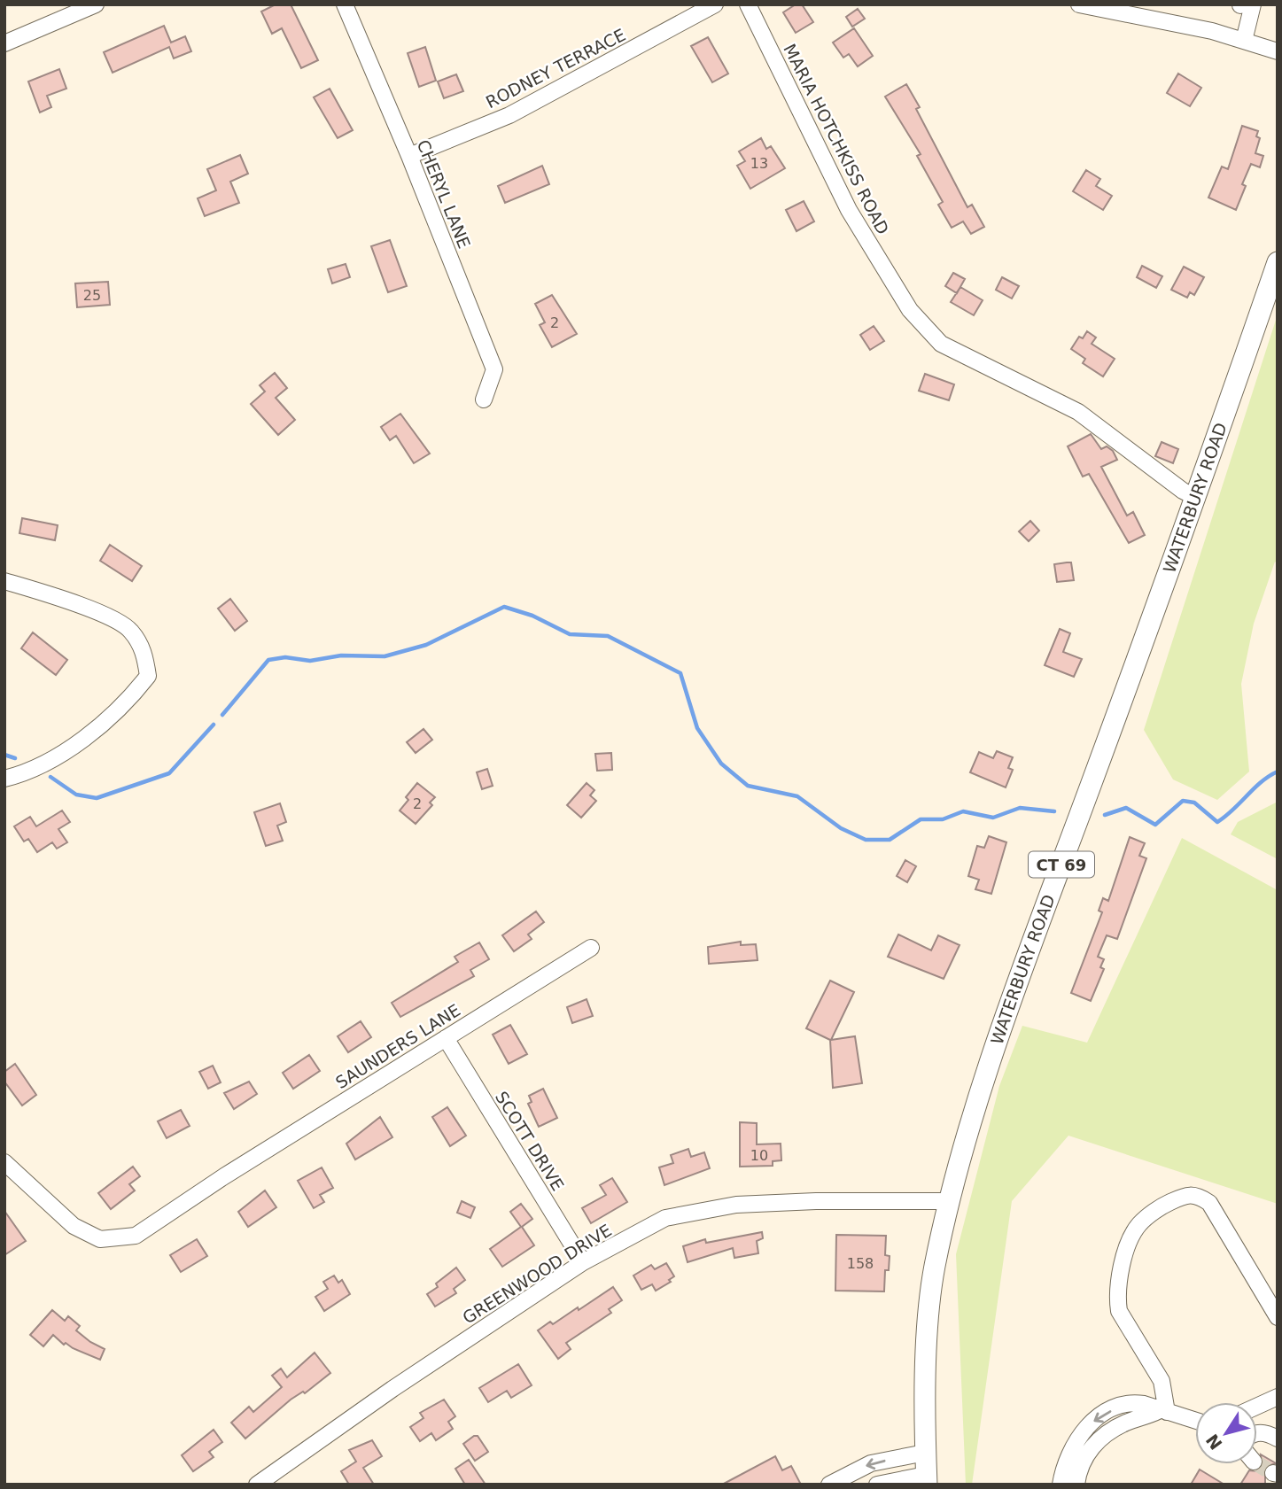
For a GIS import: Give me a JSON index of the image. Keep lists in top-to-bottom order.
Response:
{
  "streets": {
    "main road": ["WATERBURY ROAD", "CT 69"],
    "street": [
      "RODNEY TERRACE",
      "MARIA HOTCHKISS ROAD",
      "CHERYL LANE",
      "SAUNDERS LANE",
      "SCOTT DRIVE",
      "GREENWOOD DRIVE"
    ]
  },
  "crossings": [
    ["RODNEY TERRACE", "CHERYL LANE"],
    ["MARIA HOTCHKISS ROAD", "WATERBURY ROAD"],
    ["WATERBURY ROAD", "GREENWOOD DRIVE"],
    ["SAUNDERS LANE", "SCOTT DRIVE"],
    ["SCOTT DRIVE", "GREENWOOD DRIVE"]
  ],
  "house_numbers": [
    "13",
    "25",
    "2",
    "2",
    "10",
    "158"
  ],
  "north": "bottom left"
}
